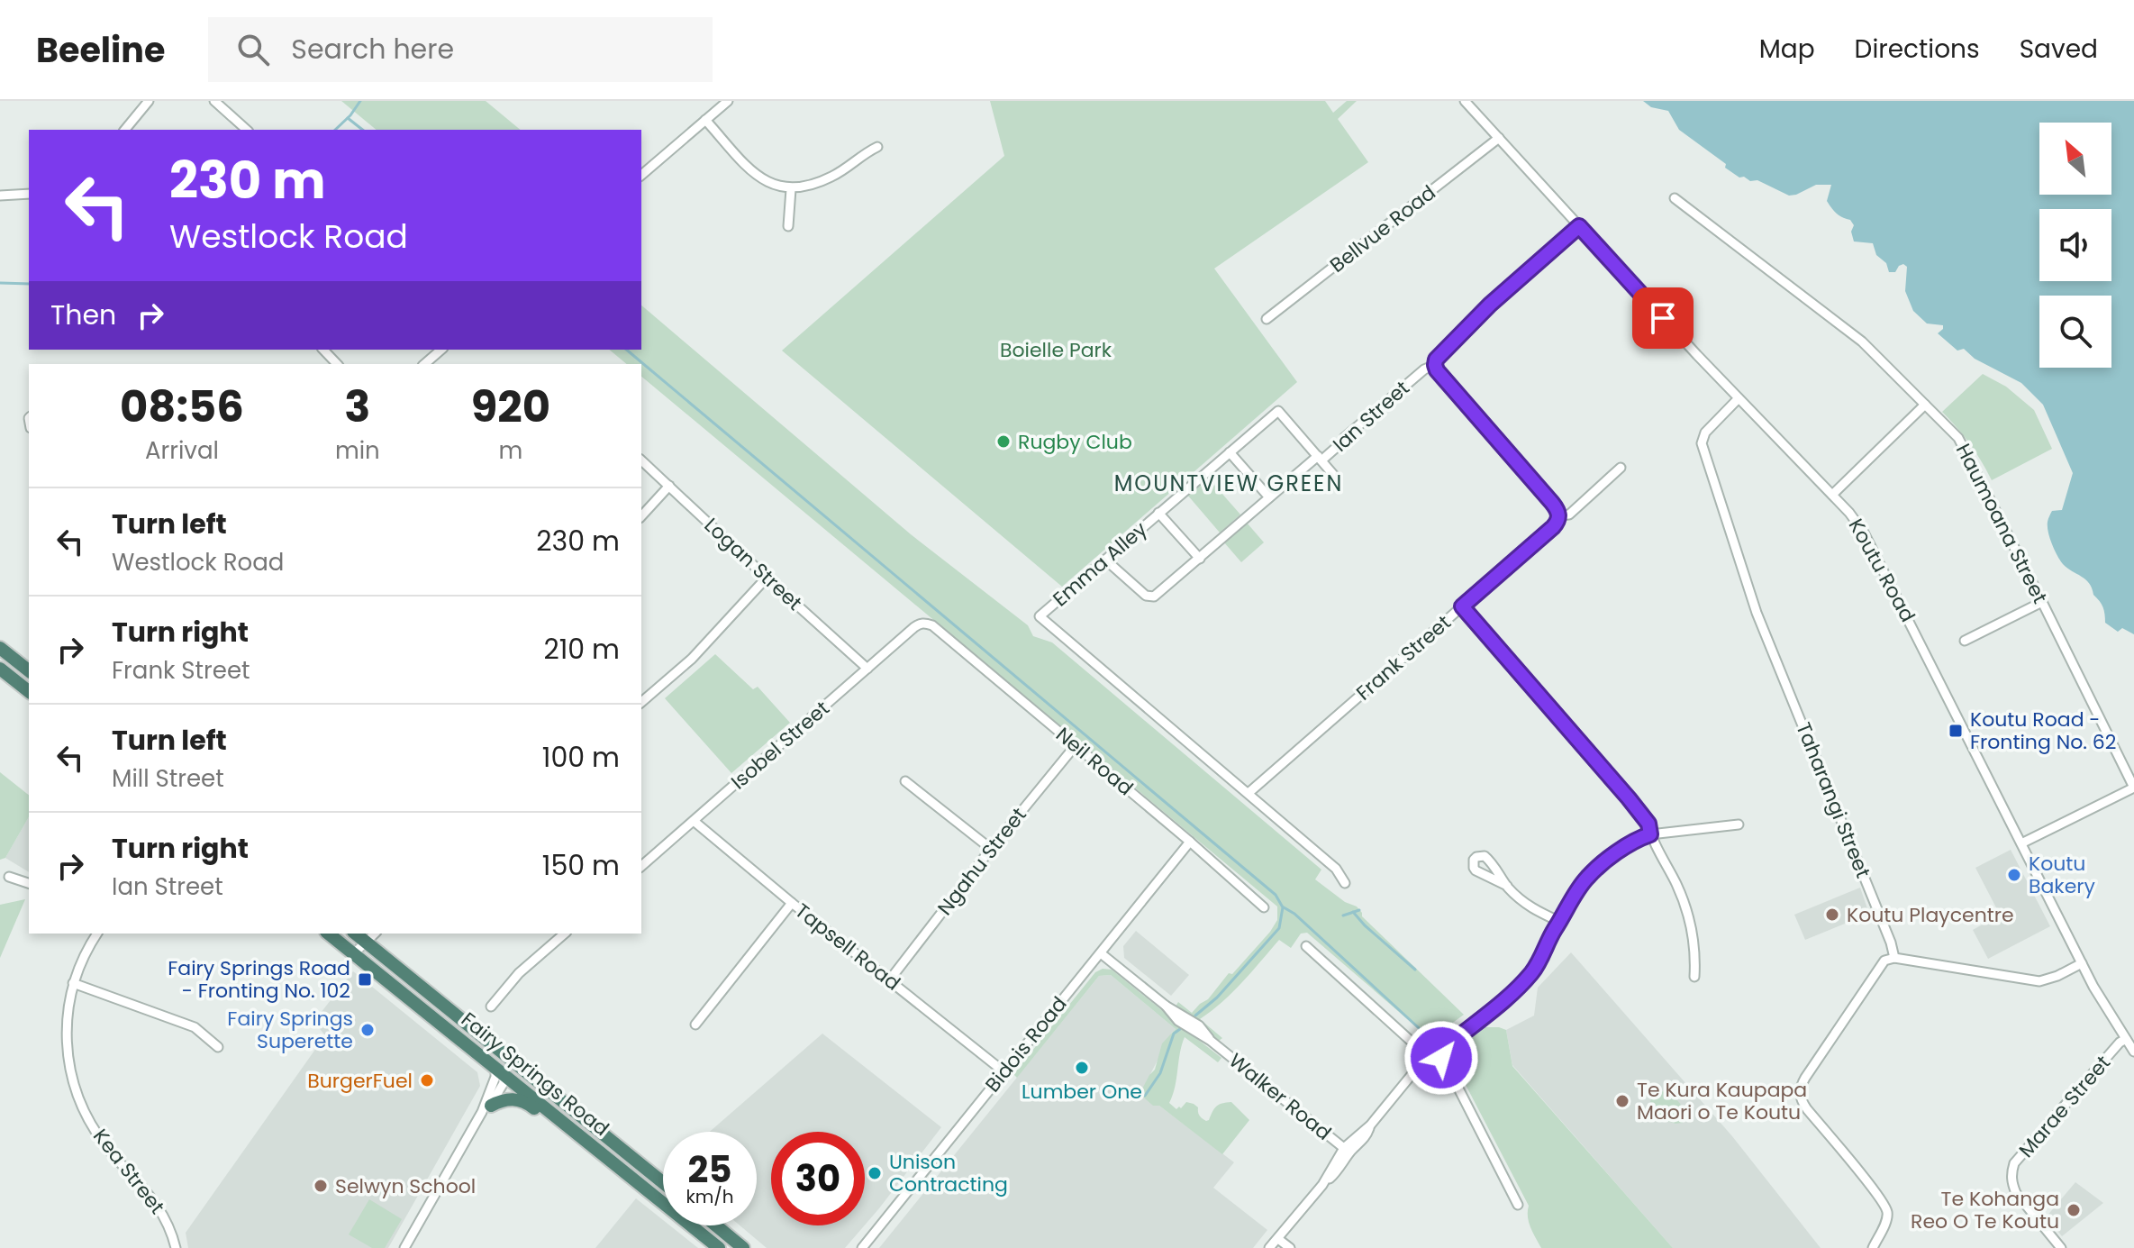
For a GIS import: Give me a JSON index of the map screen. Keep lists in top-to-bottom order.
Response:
{
  "streets": {
    "highway": ["Fairy Springs Road"],
    "street": [
      "Bellvue Road",
      "Ian Street",
      "Haumoana Street",
      "Logan Street",
      "Emma Alley",
      "Koutu Road",
      "Frank Street",
      "Isobel Street",
      "Neil Road",
      "Taharangi Street",
      "Ngahu Street",
      "Tapsell Road",
      "Bidois Road",
      "Walker Road",
      "Marae Street",
      "Kea Street"
    ]
  },
  "crossings": [
    ["Bellvue Road", "Koutu Road"],
    ["Ian Street", "Emma Alley"],
    ["Ian Street", "Koutu Road"],
    ["Logan Street", "Isobel Street"],
    ["Emma Alley", "Frank Street"],
    ["Koutu Road", "Taharangi Street"],
    ["Koutu Road", "Marae Street"],
    ["Isobel Street", "Neil Road"],
    ["Isobel Street", "Tapsell Road"],
    ["Neil Road", "Ngahu Street"],
    ["Neil Road", "Bidois Road"],
    ["Ngahu Street", "Tapsell Road"],
    ["Tapsell Road", "Bidois Road"],
    ["Bidois Road", "Walker Road"]
  ],
  "districts": ["MOUNTVIEW GREEN"],
  "parks": ["Boielle Park"],
  "places": {
    "other": [
      "Rugby Club",
      "Koutu Bakery",
      "Koutu Playcentre",
      "Fairy Springs Superette",
      "Lumber One",
      "BurgerFuel",
      "Te Kura Kaupapa Maori o Te Koutu",
      "Unison Contracting",
      "Selwyn School",
      "Te Kohanga Reo O Te Koutu"
    ],
    "transit": ["Koutu Road - Fronting No. 62", "Fairy Springs Road - Fronting No. 102"]
  },
  "north": "top left",
  "page": {
    "header": "Beeline",
    "search": "Search here",
    "nav": ["Map", "Directions", "Saved"],
    "turn": ["230 m", "Westlock Road"],
    "then": "Then",
    "eta": [
      "08:56",
      "Arrival",
      "3",
      "min",
      "920",
      "m"
    ],
    "list": [
      {
        "name": "Turn left",
        "note": "Westlock Road",
        "value": "230 m"
      },
      {
        "name": "Turn right",
        "note": "Frank Street",
        "value": "210 m"
      },
      {
        "name": "Turn left",
        "note": "Mill Street",
        "value": "100 m"
      },
      {
        "name": "Turn right",
        "note": "Ian Street",
        "value": "150 m"
      }
    ],
    "speed": "25 km/h",
    "limit": "30"
  }
}
